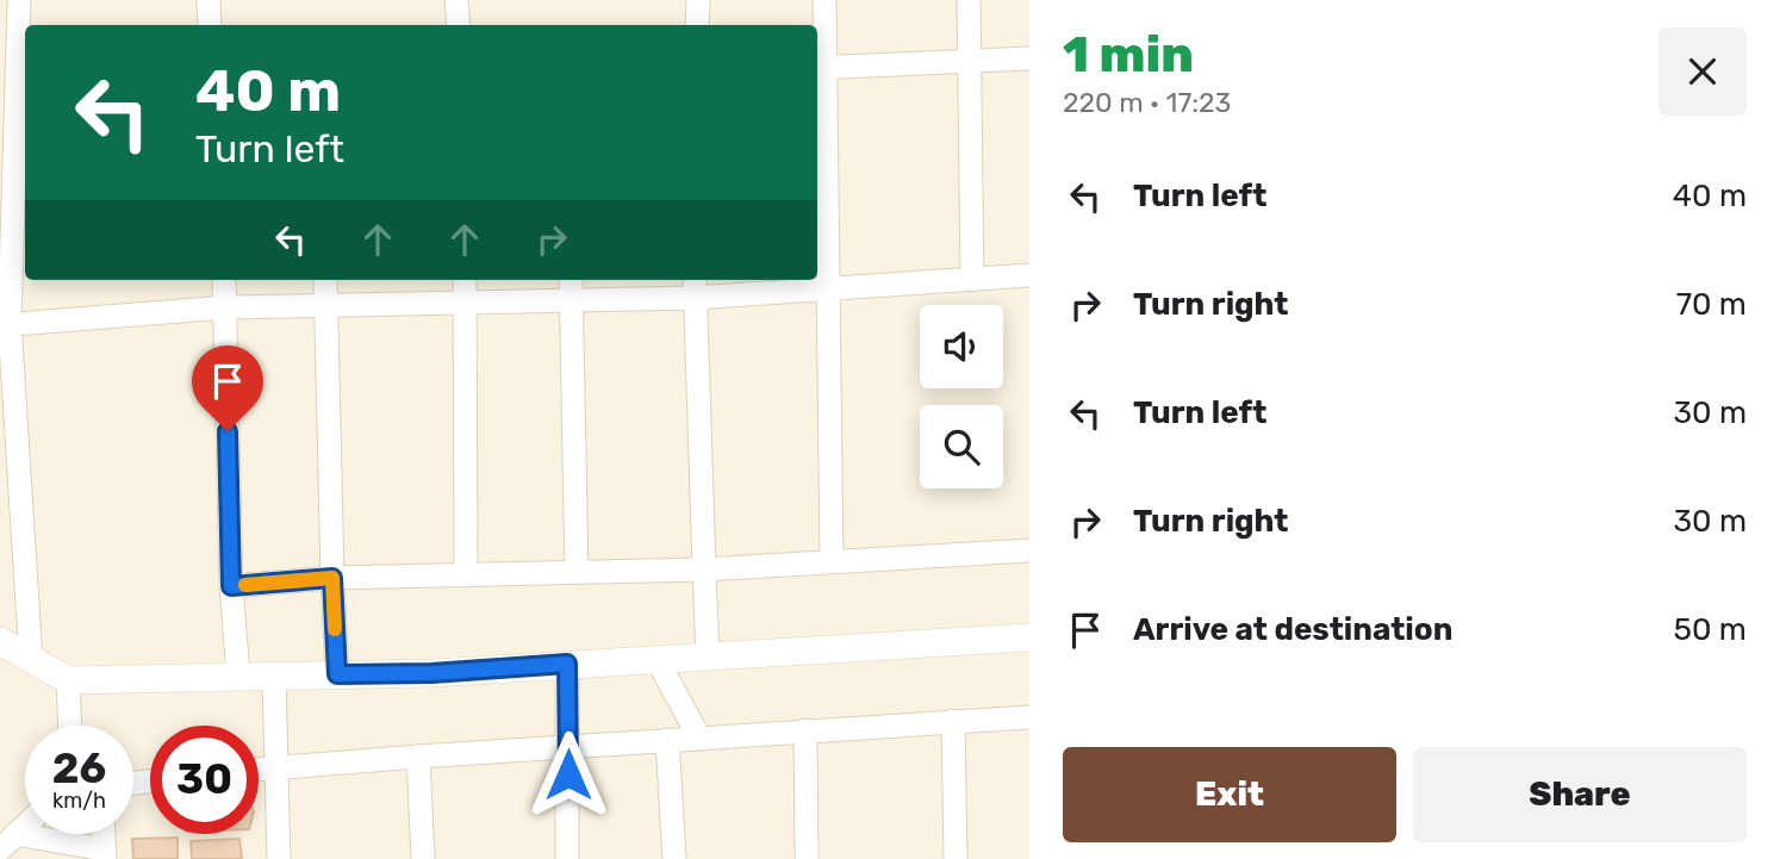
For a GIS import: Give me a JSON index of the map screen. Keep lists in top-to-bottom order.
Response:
{
  "page": {
    "heading": ["1 min", "220 m · 17:23"],
    "turn": ["40 m", "Turn left"],
    "list": [
      {
        "name": "Turn left",
        "value": "40 m"
      },
      {
        "name": "Turn right",
        "value": "70 m"
      },
      {
        "name": "Turn left",
        "value": "30 m"
      },
      {
        "name": "Turn right",
        "value": "30 m"
      },
      {
        "name": "Arrive at destination",
        "value": "50 m"
      }
    ],
    "speed": "26 km/h",
    "limit": "30",
    "buttons": ["Exit", "Share"]
  }
}
